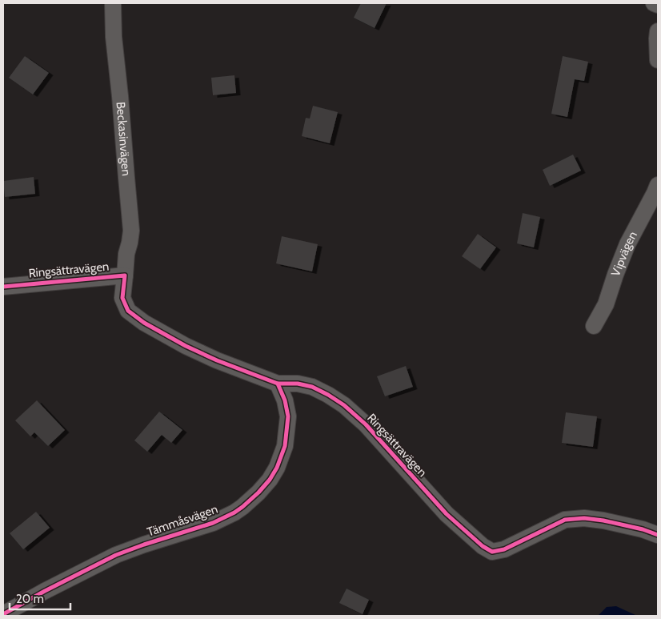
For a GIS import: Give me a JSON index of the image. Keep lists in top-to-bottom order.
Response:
{
  "streets": {
    "street": [
      "Beckasinvägen",
      "Vipvägen",
      "Ringsättravägen",
      "Tämmåsvägen"
    ]
  },
  "crossings": [
    ["Beckasinvägen", "Ringsättravägen"],
    ["Ringsättravägen", "Tämmåsvägen"]
  ],
  "scale_bar": "20 m"
}
